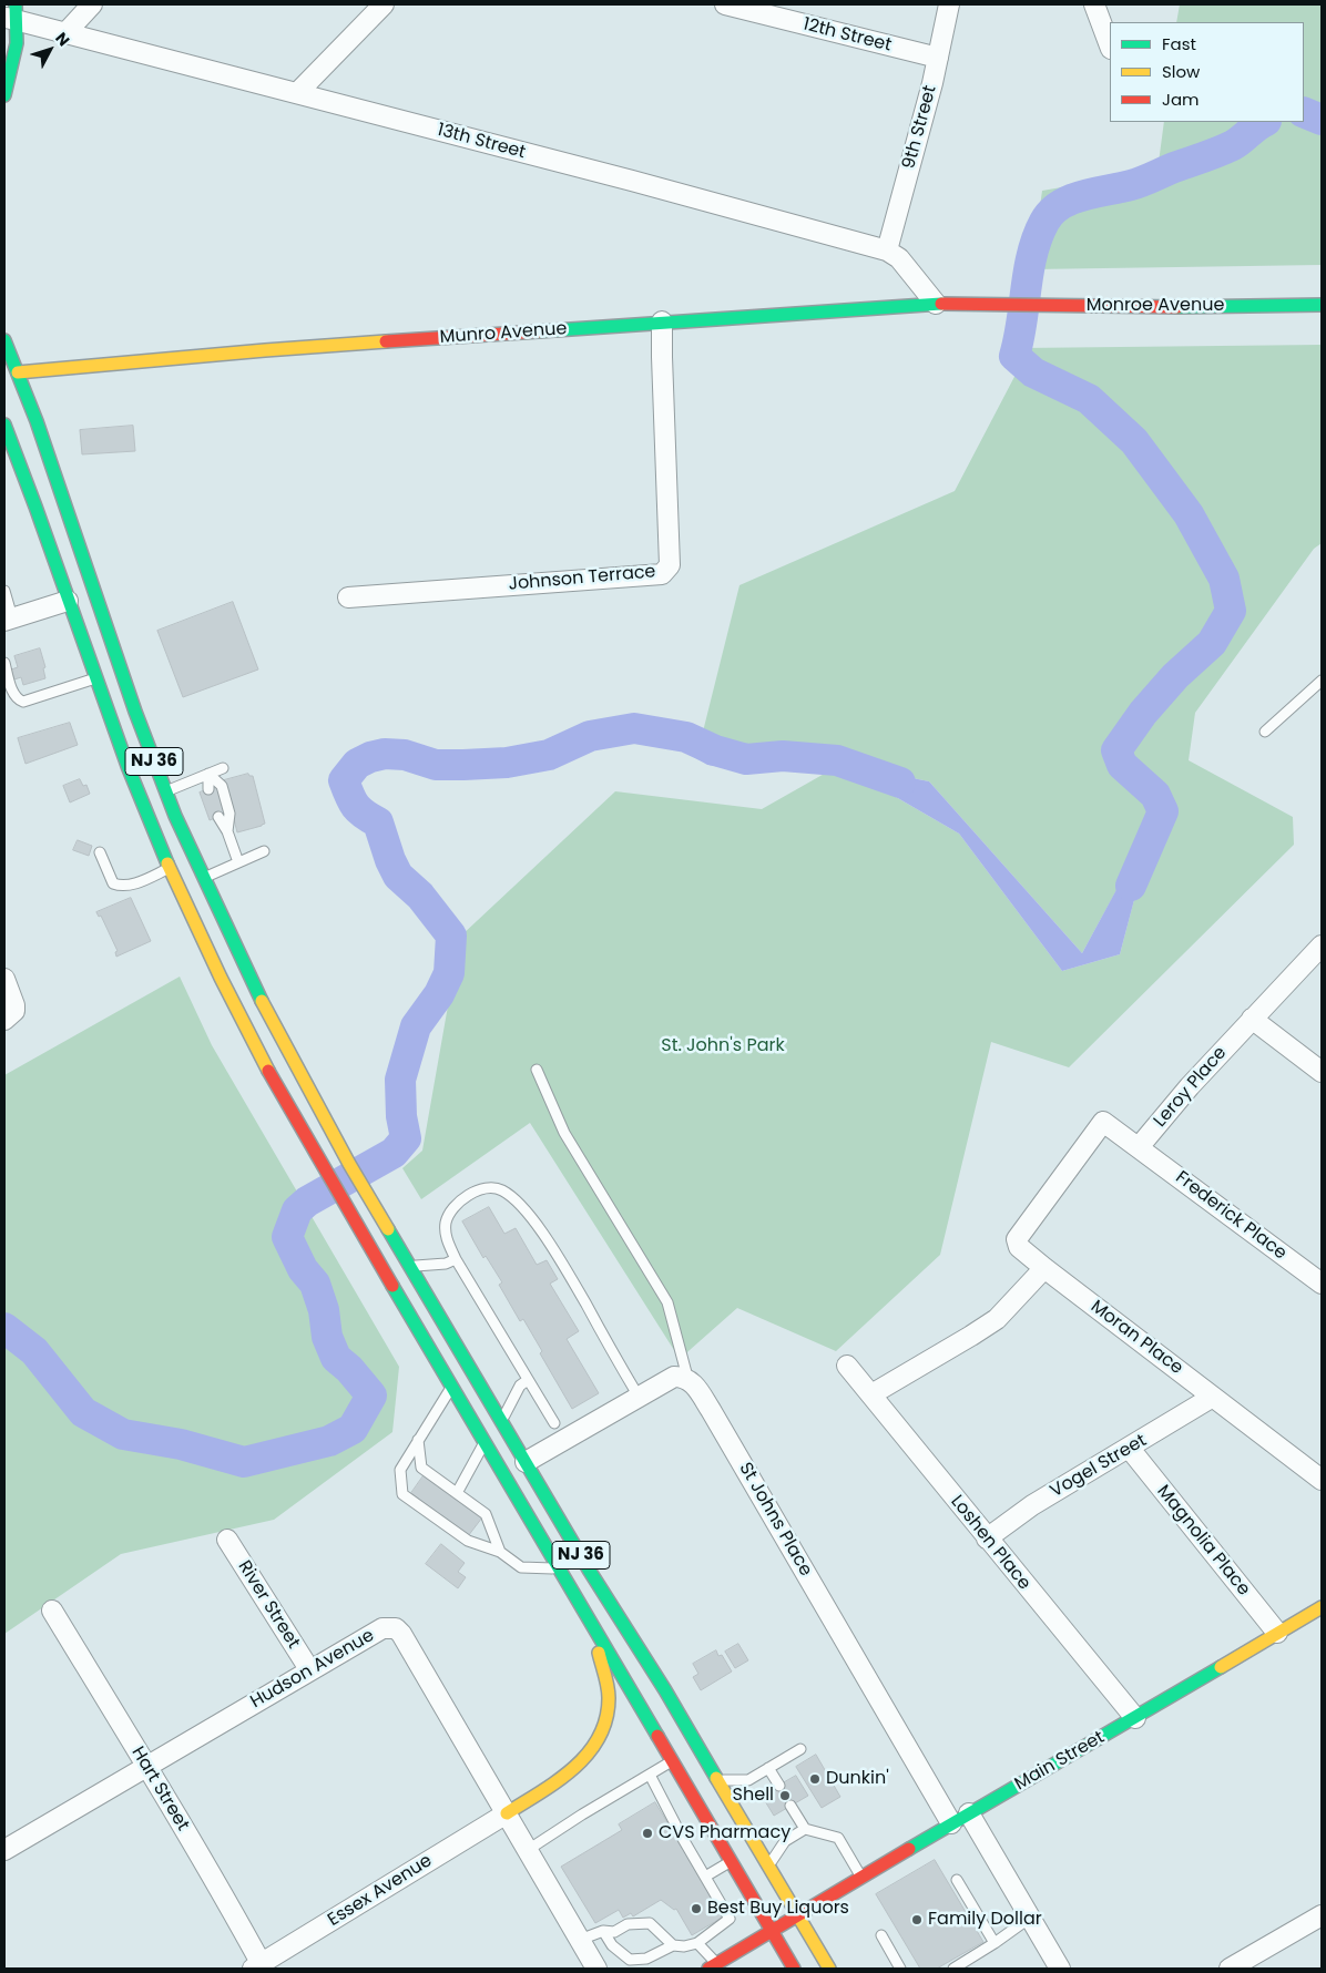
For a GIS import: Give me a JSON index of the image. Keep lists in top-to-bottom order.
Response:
{
  "streets": {
    "main road": [
      "Monroe Avenue",
      "Munro Avenue",
      "NJ 36",
      "Main Street"
    ],
    "street": [
      "12th Street",
      "9th Street",
      "13th Street",
      "Johnson Terrace",
      "Leroy Place",
      "Frederick Place",
      "Moran Place",
      "Vogel Street",
      "St Johns Place",
      "Magnolia Place",
      "Loshen Place",
      "River Street",
      "Hudson Avenue",
      "Hart Street",
      "Essex Avenue"
    ]
  },
  "crossings": [
    ["12th Street", "9th Street"],
    ["9th Street", "13th Street"],
    ["13th Street", "Munro Avenue"],
    ["Monroe Avenue", "Munro Avenue"],
    ["Munro Avenue", "Johnson Terrace"],
    ["Munro Avenue", "NJ 36"],
    ["NJ 36", "Main Street"],
    ["Leroy Place", "Frederick Place"],
    ["Leroy Place", "Moran Place"],
    ["Frederick Place", "Moran Place"],
    ["Moran Place", "Vogel Street"],
    ["Vogel Street", "Magnolia Place"],
    ["Vogel Street", "Loshen Place"],
    ["St Johns Place", "Main Street"],
    ["Magnolia Place", "Main Street"],
    ["Loshen Place", "Main Street"],
    ["River Street", "Hudson Avenue"],
    ["Hudson Avenue", "Hart Street"],
    ["Hudson Avenue", "Essex Avenue"],
    ["Hart Street", "Essex Avenue"]
  ],
  "parks": ["St. John's Park"],
  "places": [
    "Dunkin'",
    "Shell",
    "CVS Pharmacy",
    "Best Buy Liquors",
    "Family Dollar"
  ],
  "legend": ["Fast", "Slow", "Jam"],
  "north": "top right"
}
